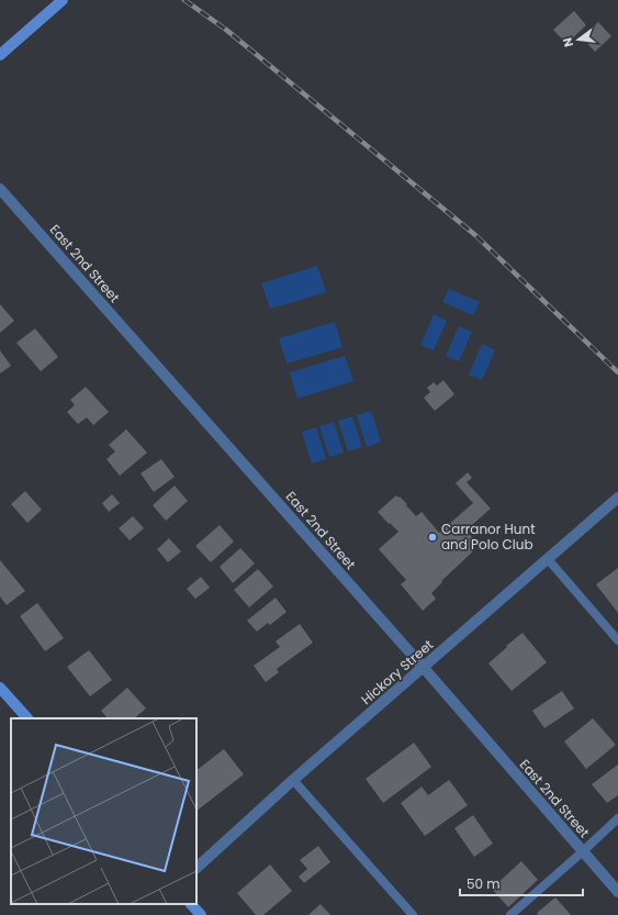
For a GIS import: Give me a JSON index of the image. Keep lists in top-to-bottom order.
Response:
{
  "streets": {
    "street": ["East 2nd Street", "Hickory Street"]
  },
  "crossings": [
    ["East 2nd Street", "Hickory Street"]
  ],
  "places": ["Carranor Hunt and Polo Club"],
  "scale_bar": "50 m",
  "north": "left"
}
